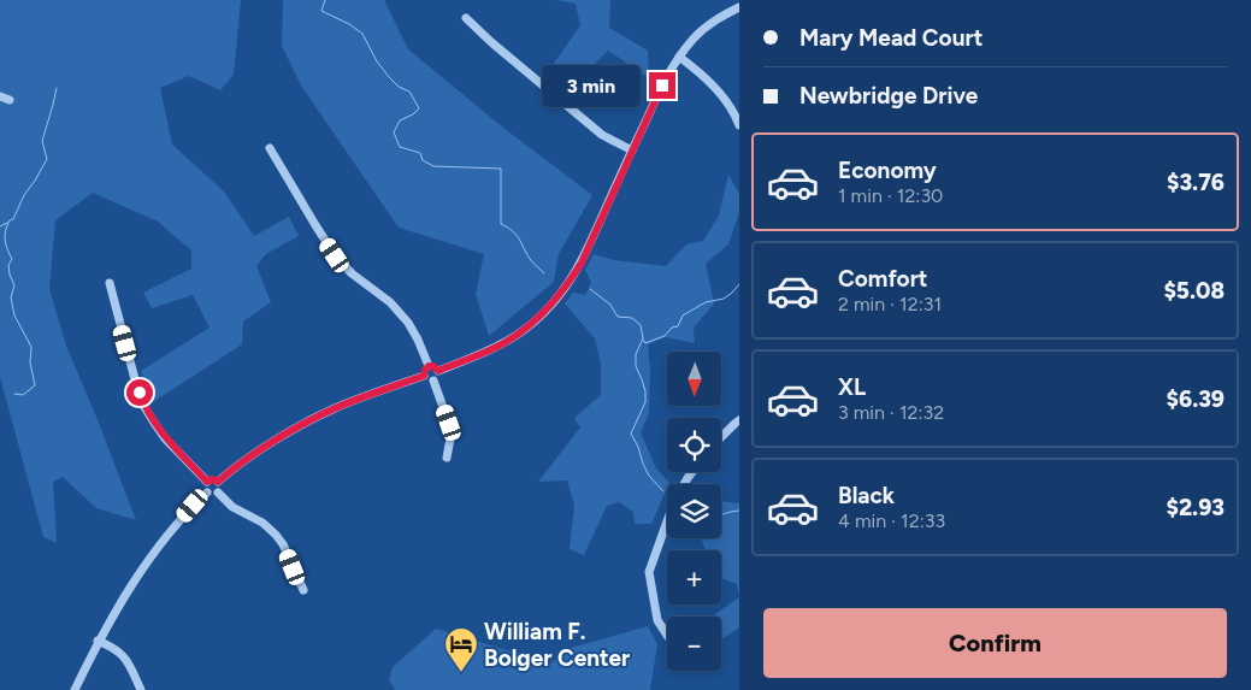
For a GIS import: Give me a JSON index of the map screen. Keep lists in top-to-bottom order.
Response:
{
  "places": {
    "hotel": ["William F. Bolger Center"]
  },
  "north": "bottom",
  "page": {
    "banner": ["Mary Mead Court", "Newbridge Drive"],
    "bubble": "3 min",
    "list": [
      {
        "name": "Economy",
        "note": "1 min · 12:30",
        "value": "$3.76"
      },
      {
        "name": "Comfort",
        "note": "2 min · 12:31",
        "value": "$5.08"
      },
      {
        "name": "XL",
        "note": "3 min · 12:32",
        "value": "$6.39"
      },
      {
        "name": "Black",
        "note": "4 min · 12:33",
        "value": "$2.93"
      }
    ],
    "map_buttons": ["+", "−"],
    "buttons": "Confirm"
  }
}
